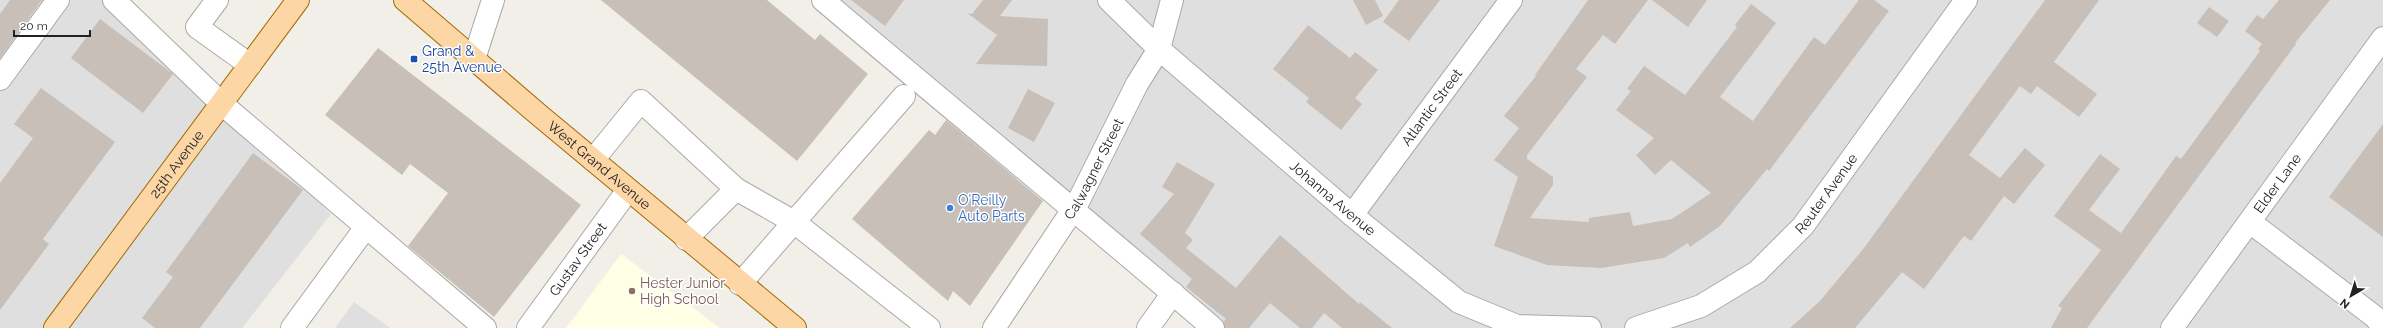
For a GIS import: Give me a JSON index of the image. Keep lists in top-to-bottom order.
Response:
{
  "streets": {
    "main road": ["25th Avenue", "West Grand Avenue"],
    "street": [
      "Atlantic Street",
      "Calwagner Street",
      "Elder Lane",
      "Reuter Avenue",
      "Johanna Avenue",
      "Gustav Street"
    ]
  },
  "crossings": [
    ["Atlantic Street", "Johanna Avenue"],
    ["West Grand Avenue", "Gustav Street"],
    ["Calwagner Street", "Johanna Avenue"]
  ],
  "places": {
    "transit": ["Grand & 25th Avenue"],
    "other": ["O'Reilly Auto Parts", "Hester Junior High School"]
  },
  "scale_bar": "20 m",
  "north": "bottom left"
}
